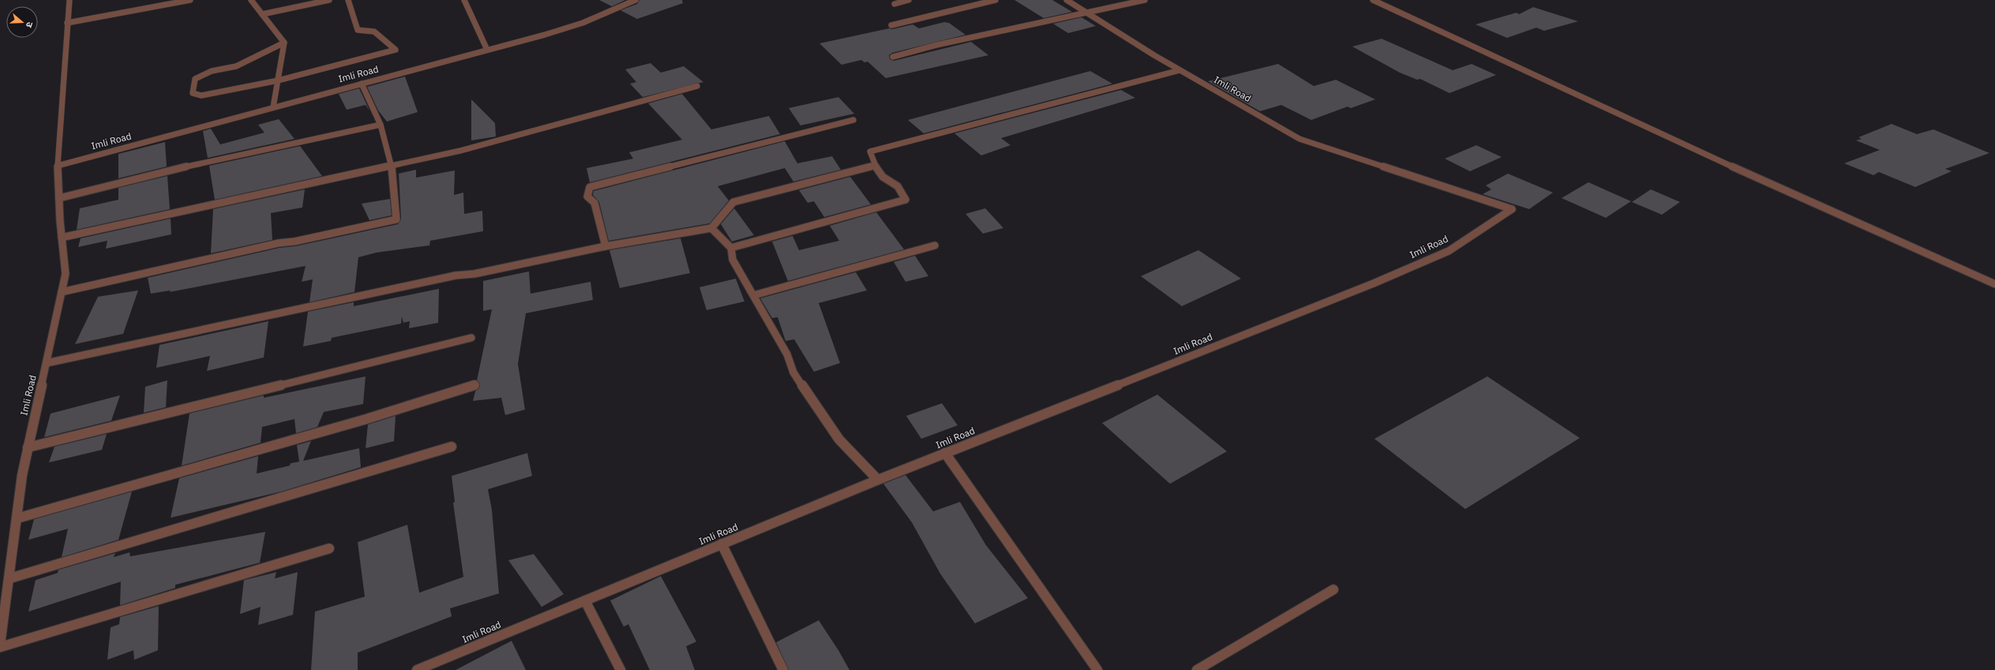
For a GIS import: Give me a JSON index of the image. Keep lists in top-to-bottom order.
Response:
{
  "streets": {
    "street": ["Imli Road"]
  },
  "north": "right"
}
